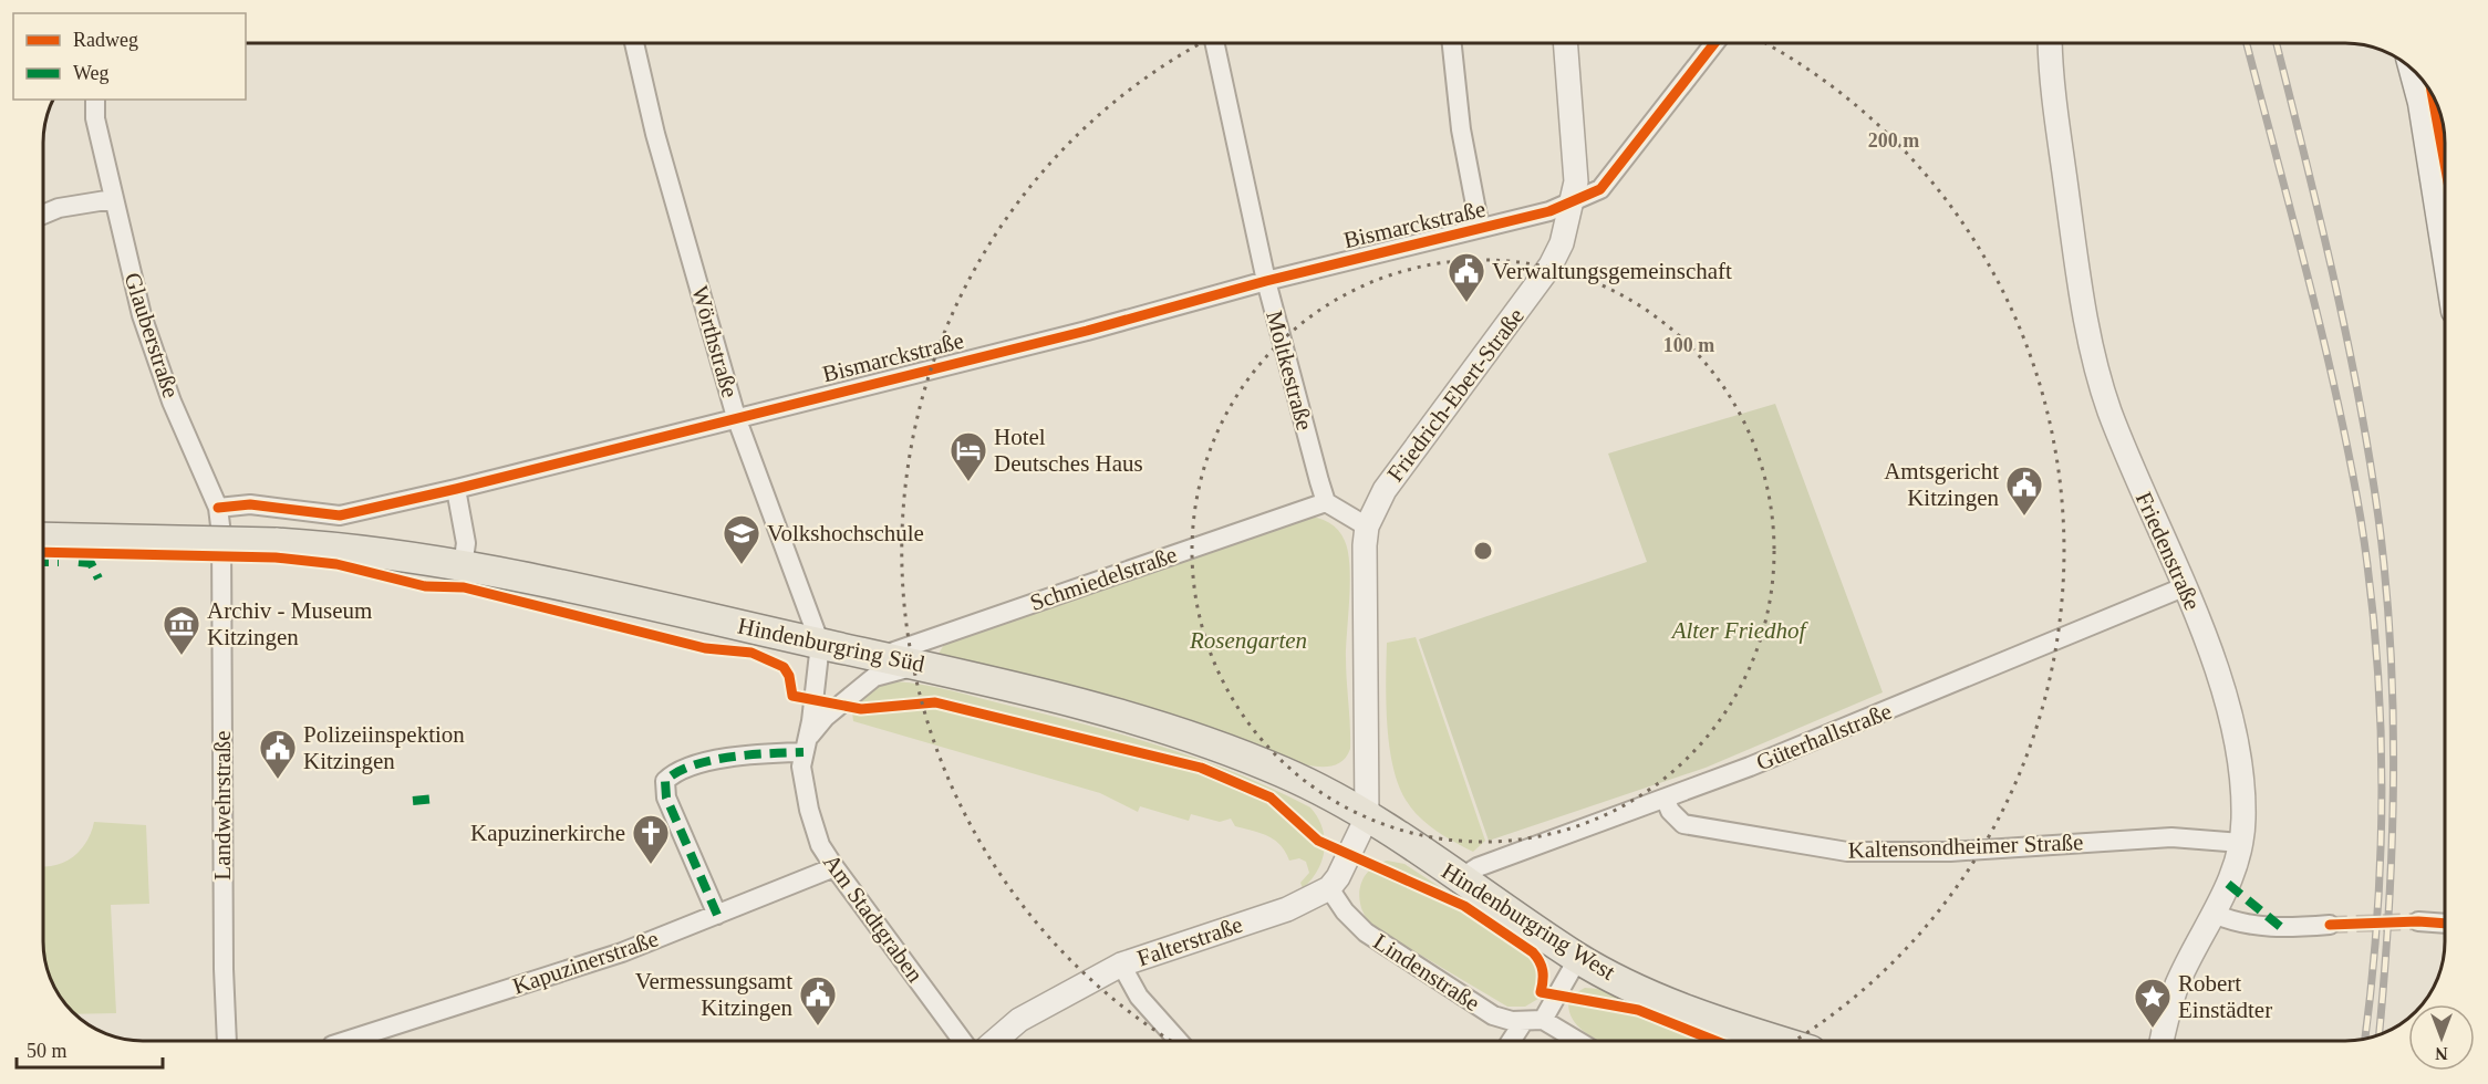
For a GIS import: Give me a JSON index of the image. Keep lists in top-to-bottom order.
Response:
{
  "streets": {
    "main road": ["Hindenburgring Süd", "Hindenburgring West"],
    "street": [
      "Bismarckstraße",
      "Glauberstraße",
      "Wörthstraße",
      "Moltkestraße",
      "Friedrich-Ebert-Straße",
      "Friedenstraße",
      "Schmiedelstraße",
      "Güterhallstraße",
      "Landwehrstraße",
      "Kaltensondheimer Straße",
      "Am Stadtgraben",
      "Falterstraße",
      "Kapuzinerstraße",
      "Lindenstraße"
    ]
  },
  "crossings": [
    ["Bismarckstraße", "Glauberstraße"],
    ["Bismarckstraße", "Wörthstraße"],
    ["Bismarckstraße", "Moltkestraße"],
    ["Bismarckstraße", "Friedrich-Ebert-Straße"],
    ["Glauberstraße", "Landwehrstraße"],
    ["Wörthstraße", "Hindenburgring Süd"],
    ["Wörthstraße", "Am Stadtgraben"],
    ["Moltkestraße", "Schmiedelstraße"],
    ["Friedrich-Ebert-Straße", "Hindenburgring Süd"],
    ["Friedrich-Ebert-Straße", "Hindenburgring West"],
    ["Friedenstraße", "Güterhallstraße"],
    ["Friedenstraße", "Kaltensondheimer Straße"],
    ["Schmiedelstraße", "Hindenburgring Süd"],
    ["Hindenburgring Süd", "Am Stadtgraben"],
    ["Hindenburgring Süd", "Hindenburgring West"],
    ["Güterhallstraße", "Kaltensondheimer Straße"],
    ["Güterhallstraße", "Hindenburgring West"],
    ["Am Stadtgraben", "Kapuzinerstraße"],
    ["Falterstraße", "Lindenstraße"]
  ],
  "parks": ["Alter Friedhof", "Rosengarten"],
  "places": {
    "public building": [
      "Verwaltungsgemeinschaft",
      "Amtsgericht Kitzingen",
      "Polizeiinspektion Kitzingen",
      "Vermessungsamt Kitzingen"
    ],
    "hotel": ["Hotel Deutsches Haus"],
    "school or university": ["Volkshochschule"],
    "museum": ["Archiv - Museum Kitzingen"],
    "church": ["Kapuzinerkirche"],
    "place": ["Robert Einstädter"]
  },
  "legend": ["Radweg", "Weg"],
  "scale_bar": "50 m",
  "north": "bottom",
  "rings": ["200 m", "100 m"]
}
